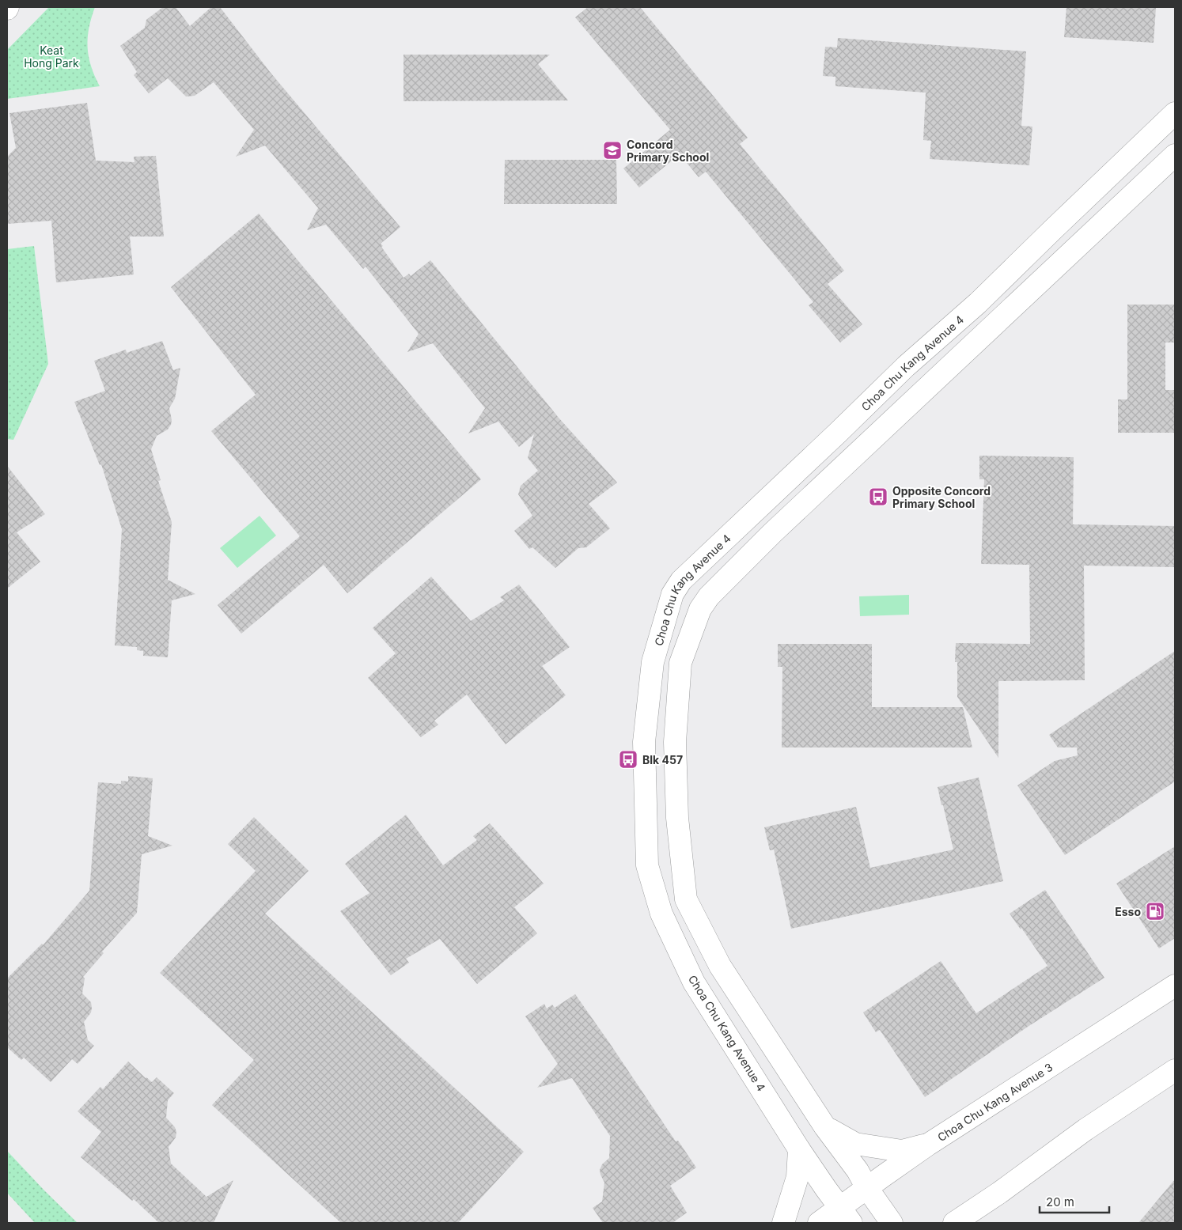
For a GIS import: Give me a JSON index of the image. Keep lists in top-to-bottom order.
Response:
{
  "streets": {
    "street": ["Choa Chu Kang Avenue 4", "Choa Chu Kang Avenue 3"]
  },
  "crossings": [
    ["Choa Chu Kang Avenue 4", "Choa Chu Kang Avenue 3"]
  ],
  "parks": ["Keat Hong Park"],
  "places": {
    "school or university": ["Concord Primary School"],
    "bus stop": ["Opposite Concord Primary School", "Blk 457"],
    "fuel station": ["Esso"]
  },
  "scale_bar": "20 m"
}
